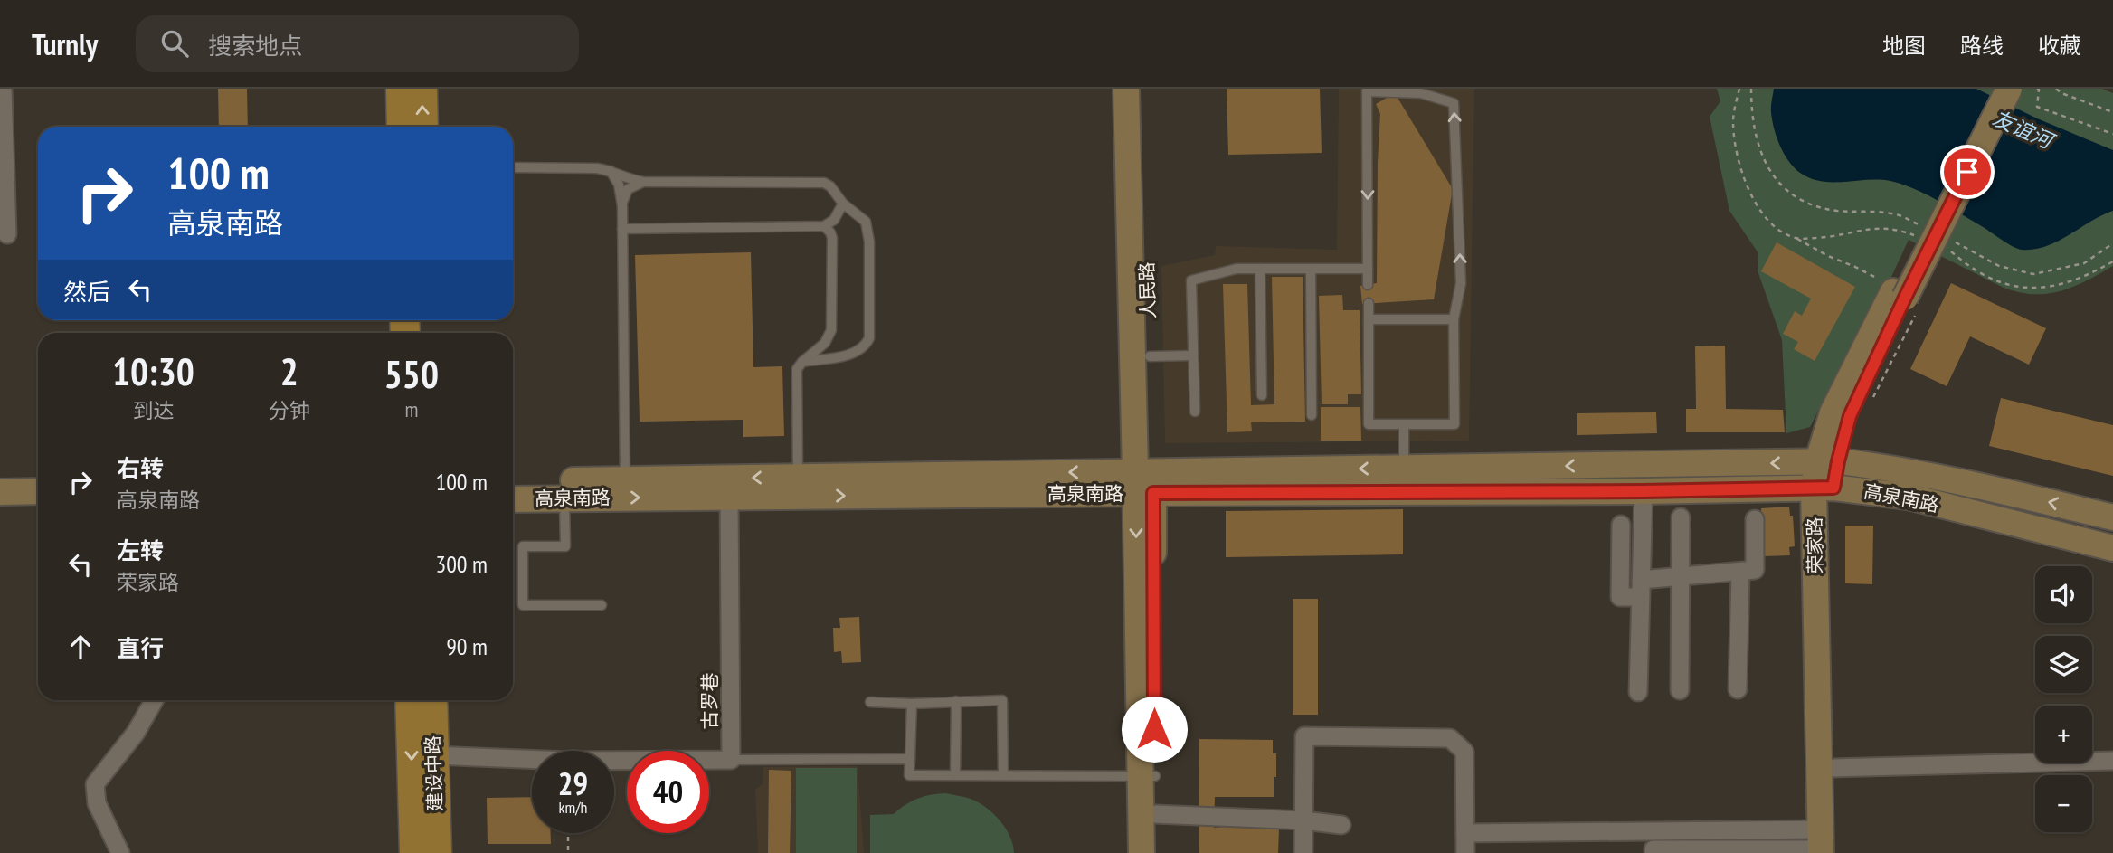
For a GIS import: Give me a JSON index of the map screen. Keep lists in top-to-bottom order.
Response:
{
  "streets": {
    "main road": [
      "人民路",
      "高泉南路",
      "荣家路",
      "建设中路"
    ],
    "street": ["古罗巷"]
  },
  "crossings": [
    ["人民路", "高泉南路"],
    ["高泉南路", "荣家路"],
    ["高泉南路", "古罗巷"]
  ],
  "water": ["友谊河"],
  "page": {
    "header": "Turnly",
    "search": "搜索地点",
    "nav": ["地图", "路线", "收藏"],
    "turn": ["100 m", "高泉南路"],
    "then": "然后",
    "eta": [
      "10:30",
      "到达",
      "2",
      "分钟",
      "550",
      "m"
    ],
    "list": [
      {
        "name": "右转",
        "note": "高泉南路",
        "value": "100 m"
      },
      {
        "name": "左转",
        "note": "荣家路",
        "value": "300 m"
      },
      {
        "name": "直行",
        "value": "90 m"
      }
    ],
    "map_buttons": ["+", "−"],
    "speed": "29 km/h",
    "limit": "40"
  }
}
